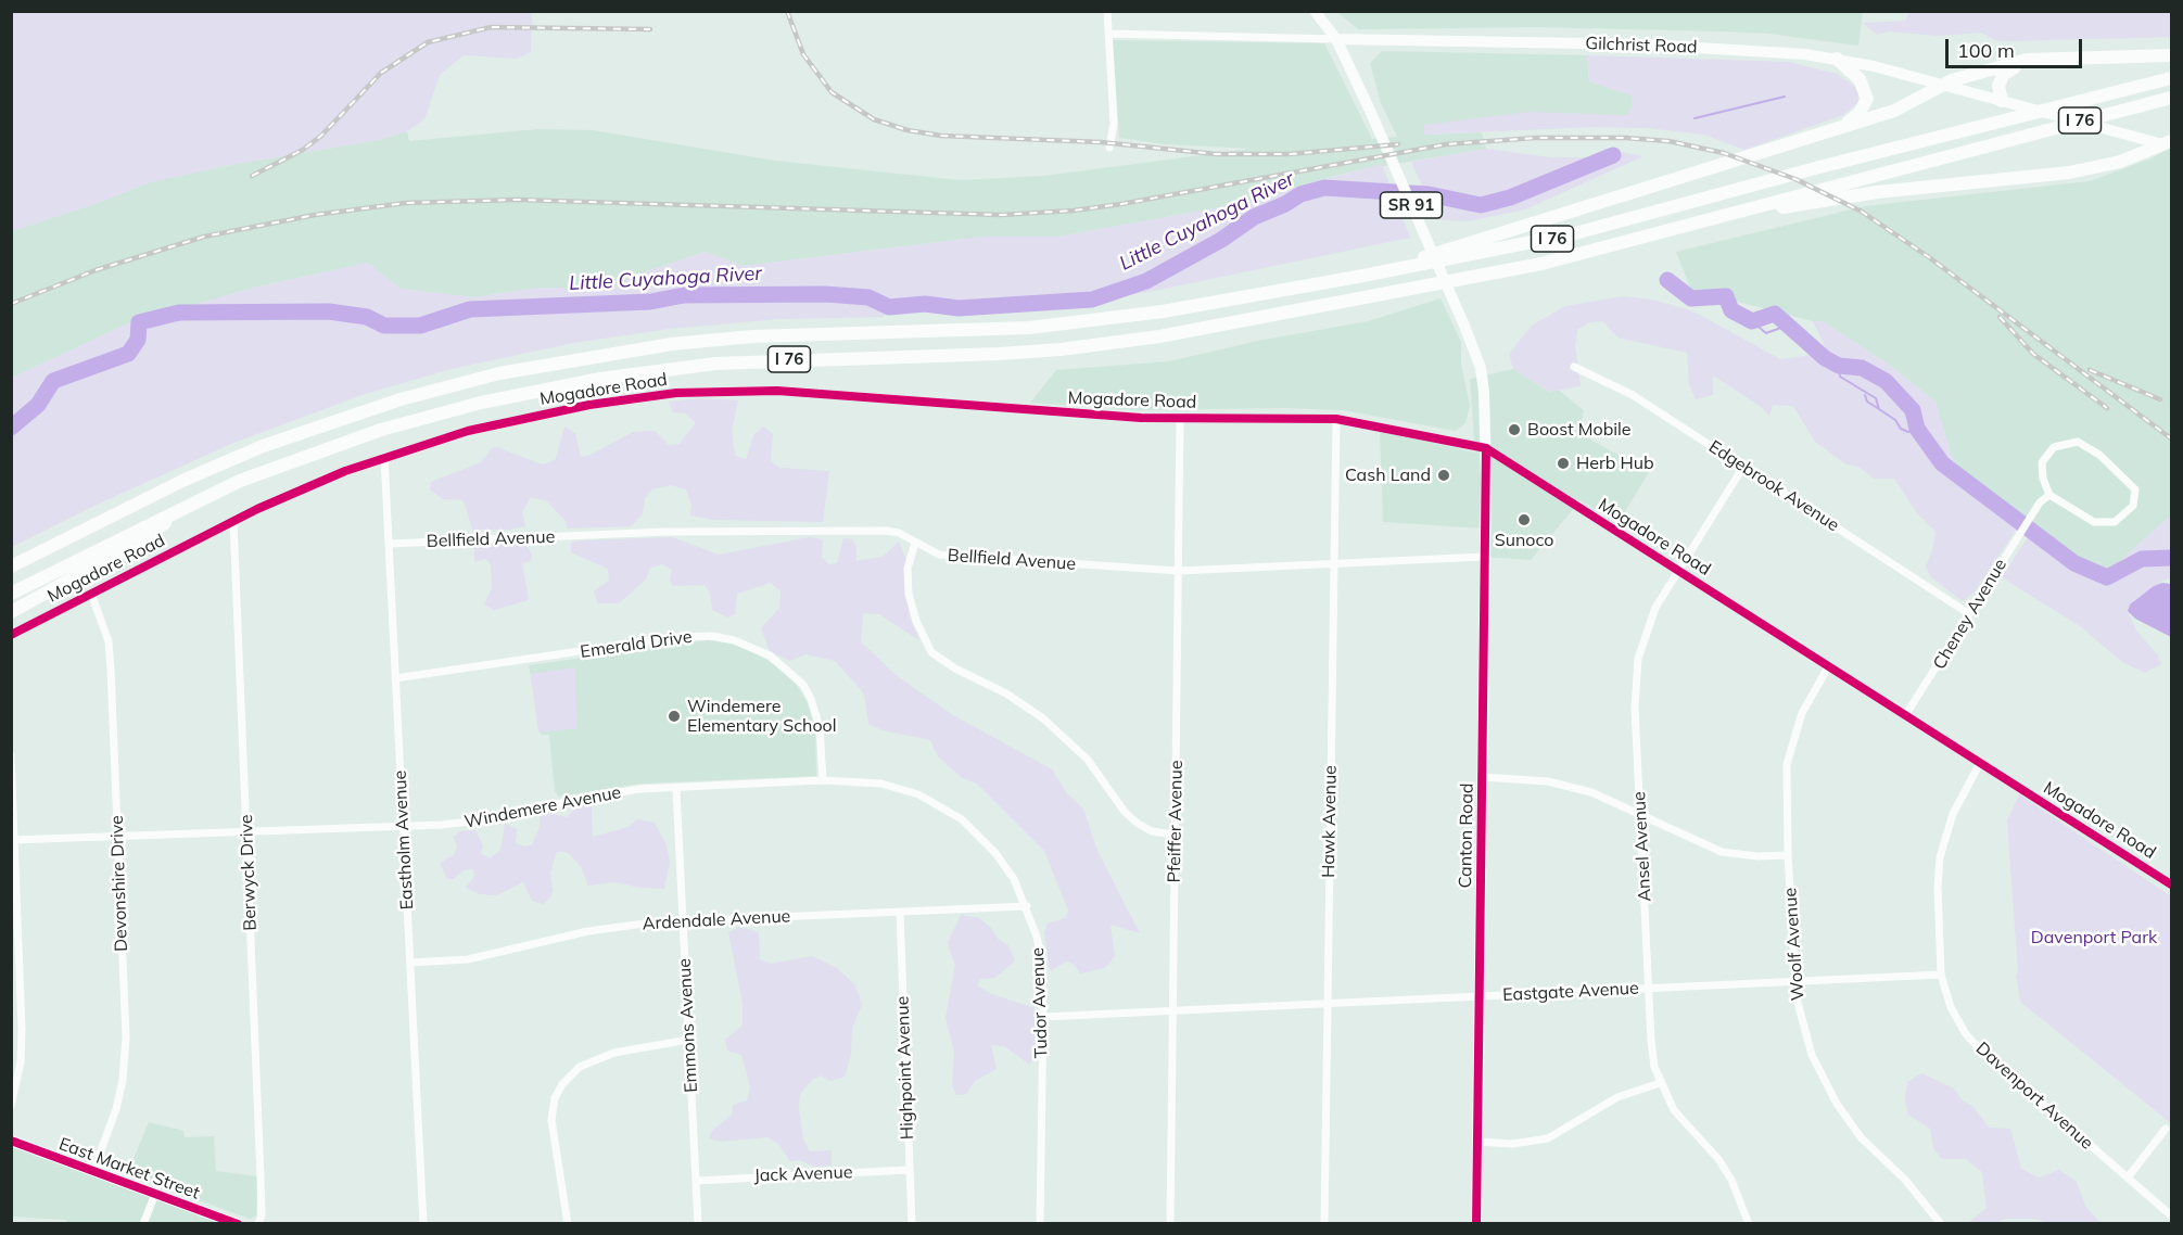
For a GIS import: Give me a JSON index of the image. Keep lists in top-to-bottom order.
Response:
{
  "streets": {
    "highway": ["I 76"],
    "main road": [
      "Gilchrist Road",
      "SR 91",
      "Canton Road",
      "East Market Street"
    ],
    "street": [
      "Mogadore Road",
      "Edgebrook Avenue",
      "Bellfield Avenue",
      "Cheney Avenue",
      "Emerald Drive",
      "Windemere Avenue",
      "Pfeiffer Avenue",
      "Hawk Avenue",
      "Eastholm Avenue",
      "Ansel Avenue",
      "Berwyck Drive",
      "Devonshire Drive",
      "Ardendale Avenue",
      "Woolf Avenue",
      "Eastgate Avenue",
      "Tudor Avenue",
      "Emmons Avenue",
      "Highpoint Avenue",
      "Davenport Avenue",
      "Jack Avenue"
    ]
  },
  "crossings": [
    ["Gilchrist Road", "SR 91"],
    ["SR 91", "Mogadore Road"],
    ["SR 91", "Canton Road"],
    ["Mogadore Road", "Cheney Avenue"],
    ["Mogadore Road", "Pfeiffer Avenue"],
    ["Mogadore Road", "Hawk Avenue"],
    ["Mogadore Road", "Canton Road"],
    ["Mogadore Road", "Eastholm Avenue"],
    ["Mogadore Road", "Ansel Avenue"],
    ["Mogadore Road", "Berwyck Drive"],
    ["Mogadore Road", "Devonshire Drive"],
    ["Mogadore Road", "Woolf Avenue"],
    ["Mogadore Road", "Davenport Avenue"],
    ["Edgebrook Avenue", "Cheney Avenue"],
    ["Edgebrook Avenue", "Ansel Avenue"],
    ["Bellfield Avenue", "Pfeiffer Avenue"],
    ["Bellfield Avenue", "Hawk Avenue"],
    ["Bellfield Avenue", "Canton Road"],
    ["Bellfield Avenue", "Eastholm Avenue"],
    ["Emerald Drive", "Windemere Avenue"],
    ["Emerald Drive", "Eastholm Avenue"],
    ["Windemere Avenue", "Eastholm Avenue"],
    ["Windemere Avenue", "Berwyck Drive"],
    ["Windemere Avenue", "Devonshire Drive"],
    ["Windemere Avenue", "Tudor Avenue"],
    ["Windemere Avenue", "Emmons Avenue"],
    ["Pfeiffer Avenue", "Eastgate Avenue"],
    ["Hawk Avenue", "Eastgate Avenue"],
    ["Canton Road", "Eastgate Avenue"],
    ["Eastholm Avenue", "Ardendale Avenue"],
    ["Ansel Avenue", "Eastgate Avenue"],
    ["Devonshire Drive", "East Market Street"],
    ["Ardendale Avenue", "Tudor Avenue"],
    ["Ardendale Avenue", "Emmons Avenue"],
    ["Ardendale Avenue", "Highpoint Avenue"],
    ["Woolf Avenue", "Eastgate Avenue"],
    ["Eastgate Avenue", "Tudor Avenue"],
    ["Eastgate Avenue", "Davenport Avenue"],
    ["Emmons Avenue", "Jack Avenue"],
    ["Highpoint Avenue", "Jack Avenue"]
  ],
  "water": ["Little Cuyahoga River"],
  "parks": ["Davenport Park"],
  "places": [
    "Boost Mobile",
    "Herb Hub",
    "Cash Land",
    "Sunoco",
    "Windemere Elementary School"
  ],
  "scale_bar": "100 m"
}
